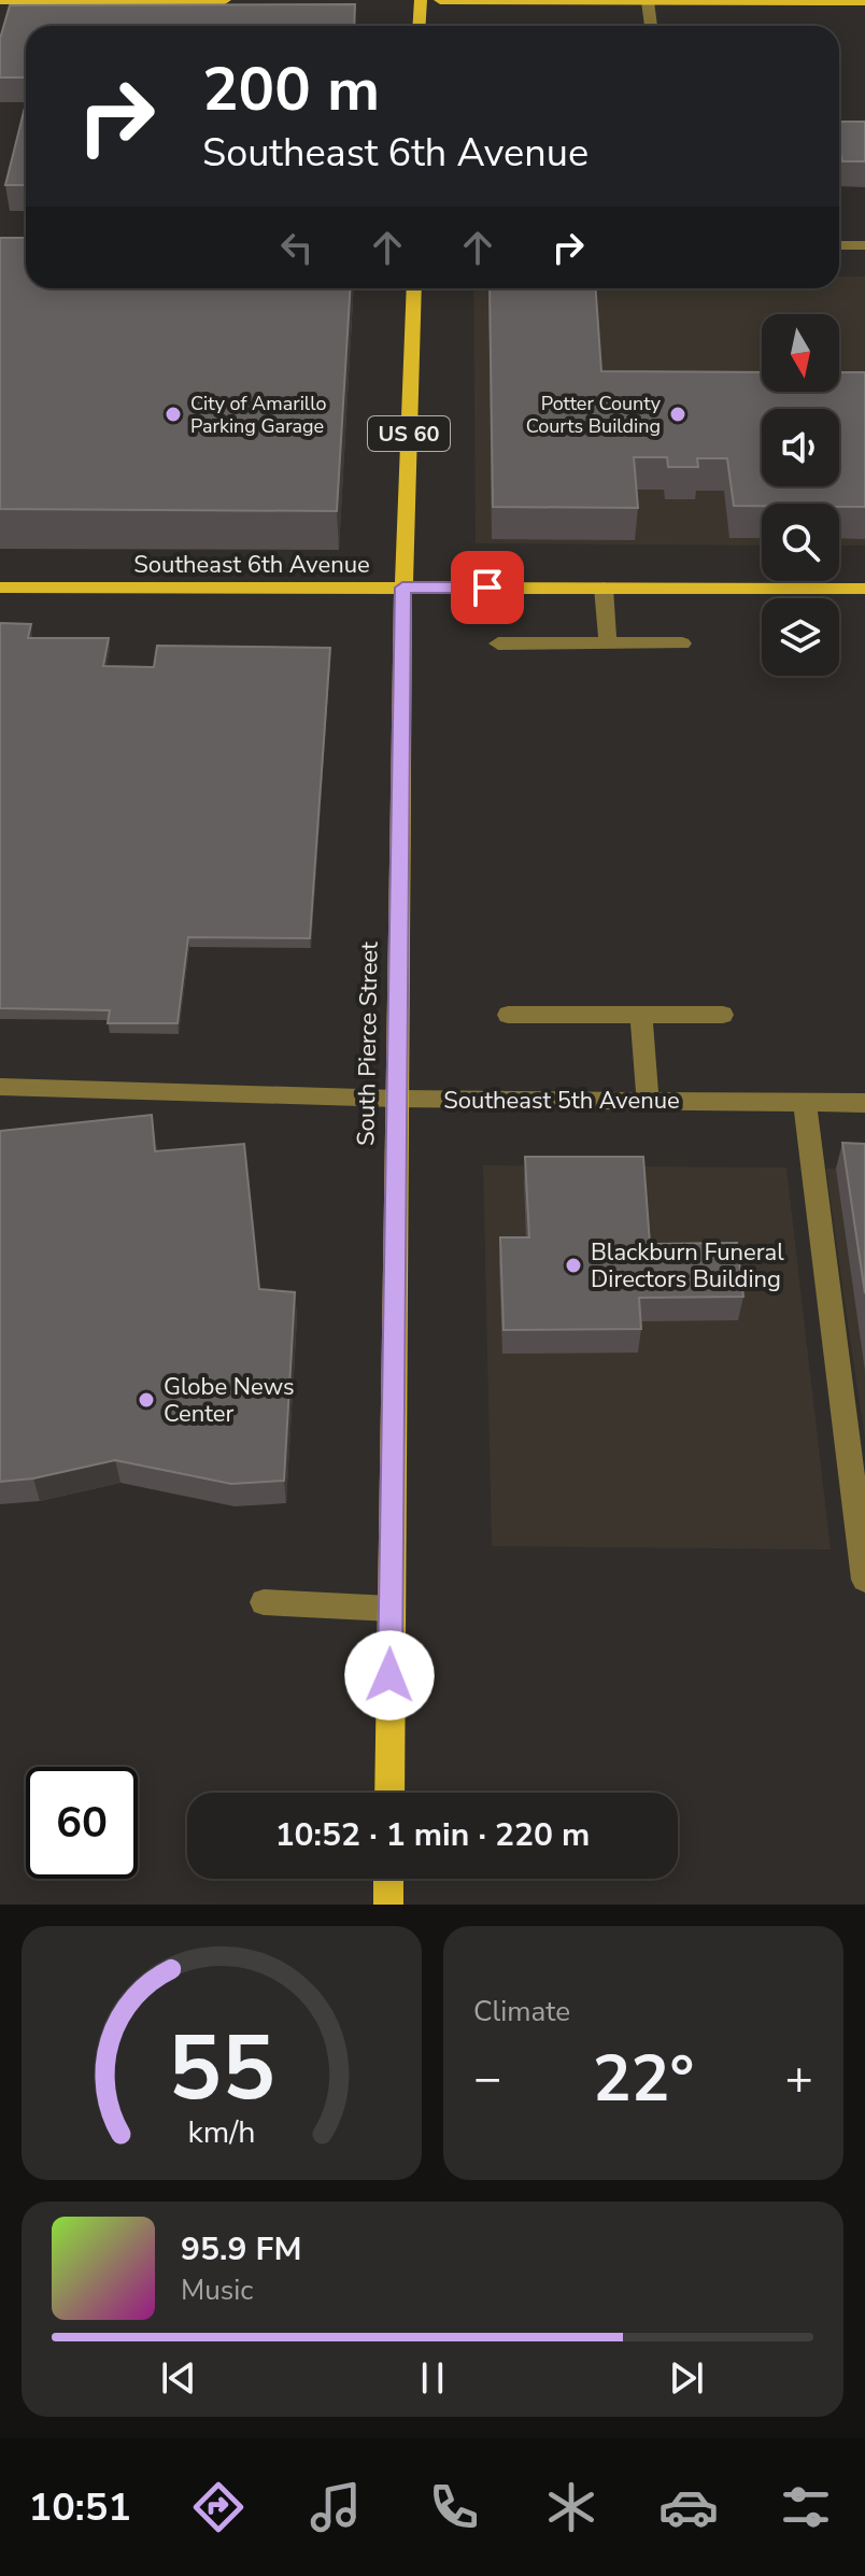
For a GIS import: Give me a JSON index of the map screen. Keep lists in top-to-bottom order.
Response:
{
  "streets": {
    "main road": ["US 60", "Southeast 6th Avenue", "South Pierce Street"],
    "street": ["Southeast 5th Avenue"]
  },
  "crossings": [
    ["Southeast 6th Avenue", "South Pierce Street"],
    ["South Pierce Street", "Southeast 5th Avenue"]
  ],
  "places": [
    "City of Amarillo Parking Garage",
    "Potter County Courts Building",
    "Blackburn Funeral Directors Building",
    "Globe News Center"
  ],
  "north": "bottom",
  "page": {
    "turn": ["200 m", "Southeast 6th Avenue"],
    "limit": "60",
    "trip": "10:52 · 1 min · 220 m",
    "tile": "Climate",
    "heat": ["−", "22°", "+"],
    "song": ["95.9 FM", "Music"],
    "tabs": "10:51",
    "gauge": ["55", "km/h"]
  }
}
